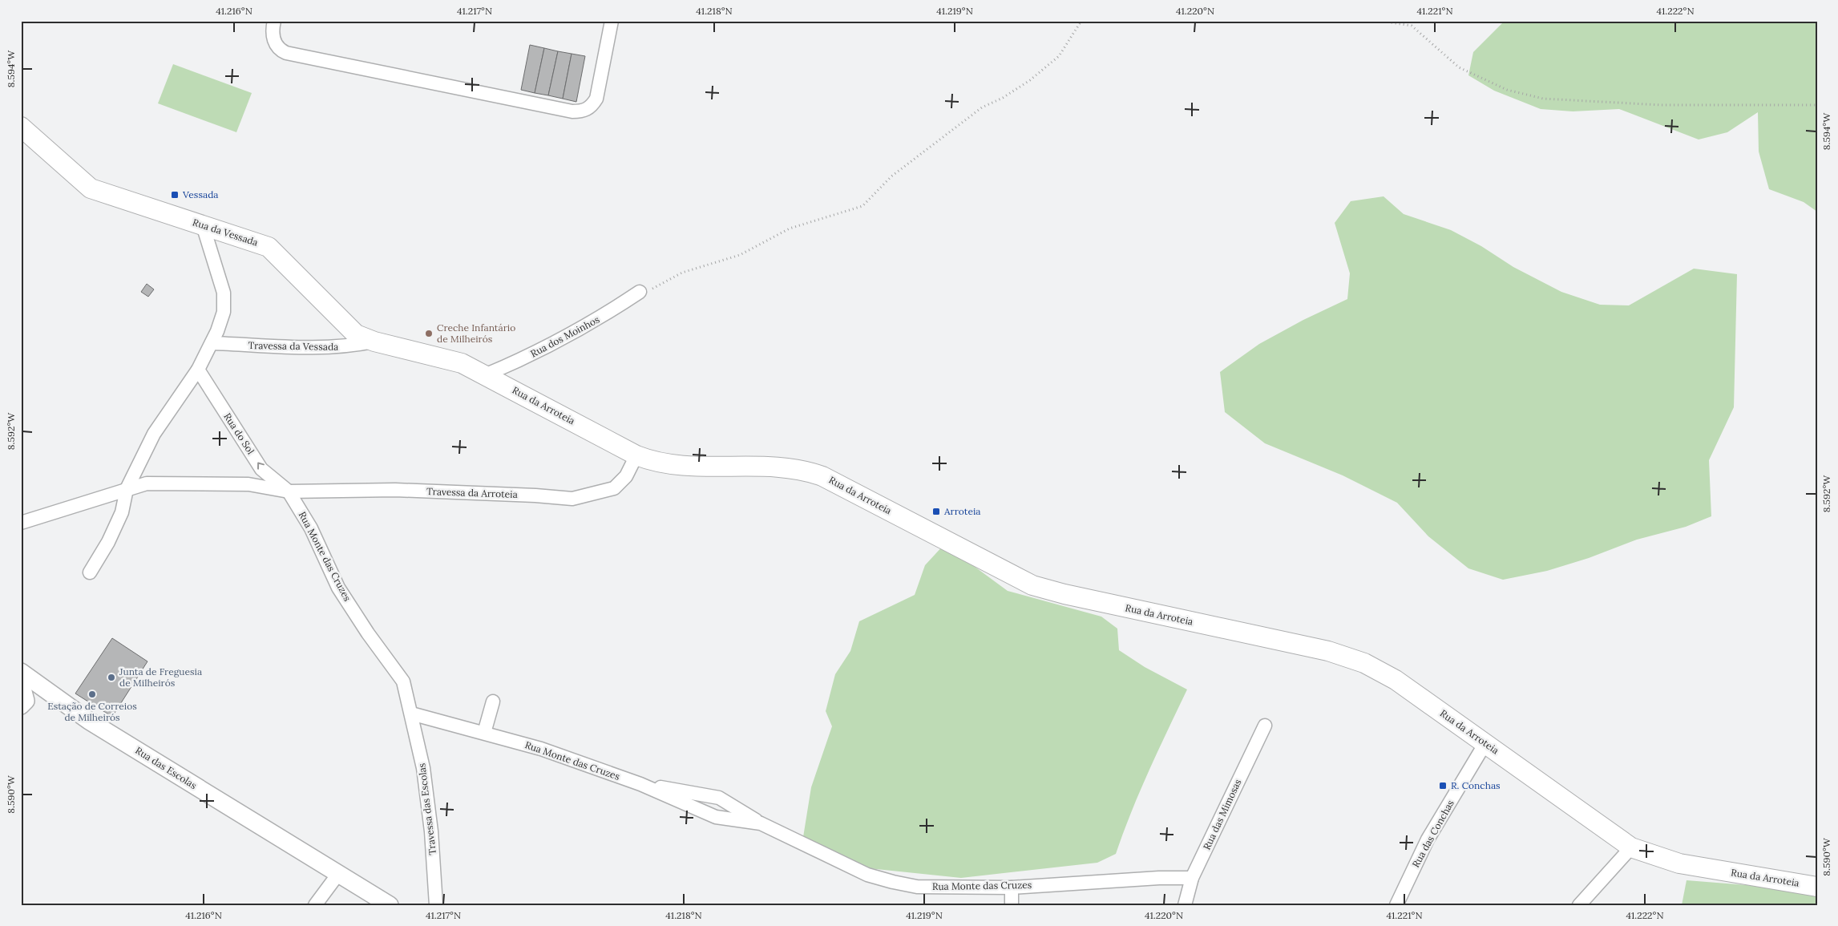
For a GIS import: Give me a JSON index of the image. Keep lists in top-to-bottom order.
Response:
{
  "streets": {
    "main road": ["Rua da Vessada", "Rua da Arroteia"],
    "street": [
      "Rua dos Moinhos",
      "Travessa da Vessada",
      "Rua do Sol",
      "Travessa da Arroteia",
      "Rua Monte das Cruzes",
      "Rua das Escolas",
      "Travessa das Escolas",
      "Rua das Mimosas",
      "Rua das Conchas"
    ]
  },
  "crossings": [
    ["Rua da Vessada", "Rua dos Moinhos"],
    ["Rua da Vessada", "Travessa da Vessada"],
    ["Rua da Vessada", "Rua da Arroteia"],
    ["Rua dos Moinhos", "Rua da Arroteia"],
    ["Rua da Arroteia", "Travessa da Arroteia"],
    ["Rua da Arroteia", "Rua das Conchas"],
    ["Rua do Sol", "Travessa da Arroteia"],
    ["Rua do Sol", "Rua Monte das Cruzes"],
    ["Travessa da Arroteia", "Rua Monte das Cruzes"],
    ["Rua Monte das Cruzes", "Travessa das Escolas"],
    ["Rua Monte das Cruzes", "Rua das Mimosas"]
  ],
  "one_way": ["Rua do Sol"],
  "places": {
    "transit": ["Vessada", "Arroteia", "R. Conchas"],
    "other": ["Creche Infantário de Milheirós", "Junta de Freguesia de Milheirós", "Estação de Correios de Milheirós"]
  },
  "coordinates": [
    "41.216°N",
    "41.217°N",
    "41.218°N",
    "41.219°N",
    "41.220°N",
    "41.221°N",
    "41.222°N",
    "8.594°W",
    "8.592°W",
    "8.590°W"
  ]
}
